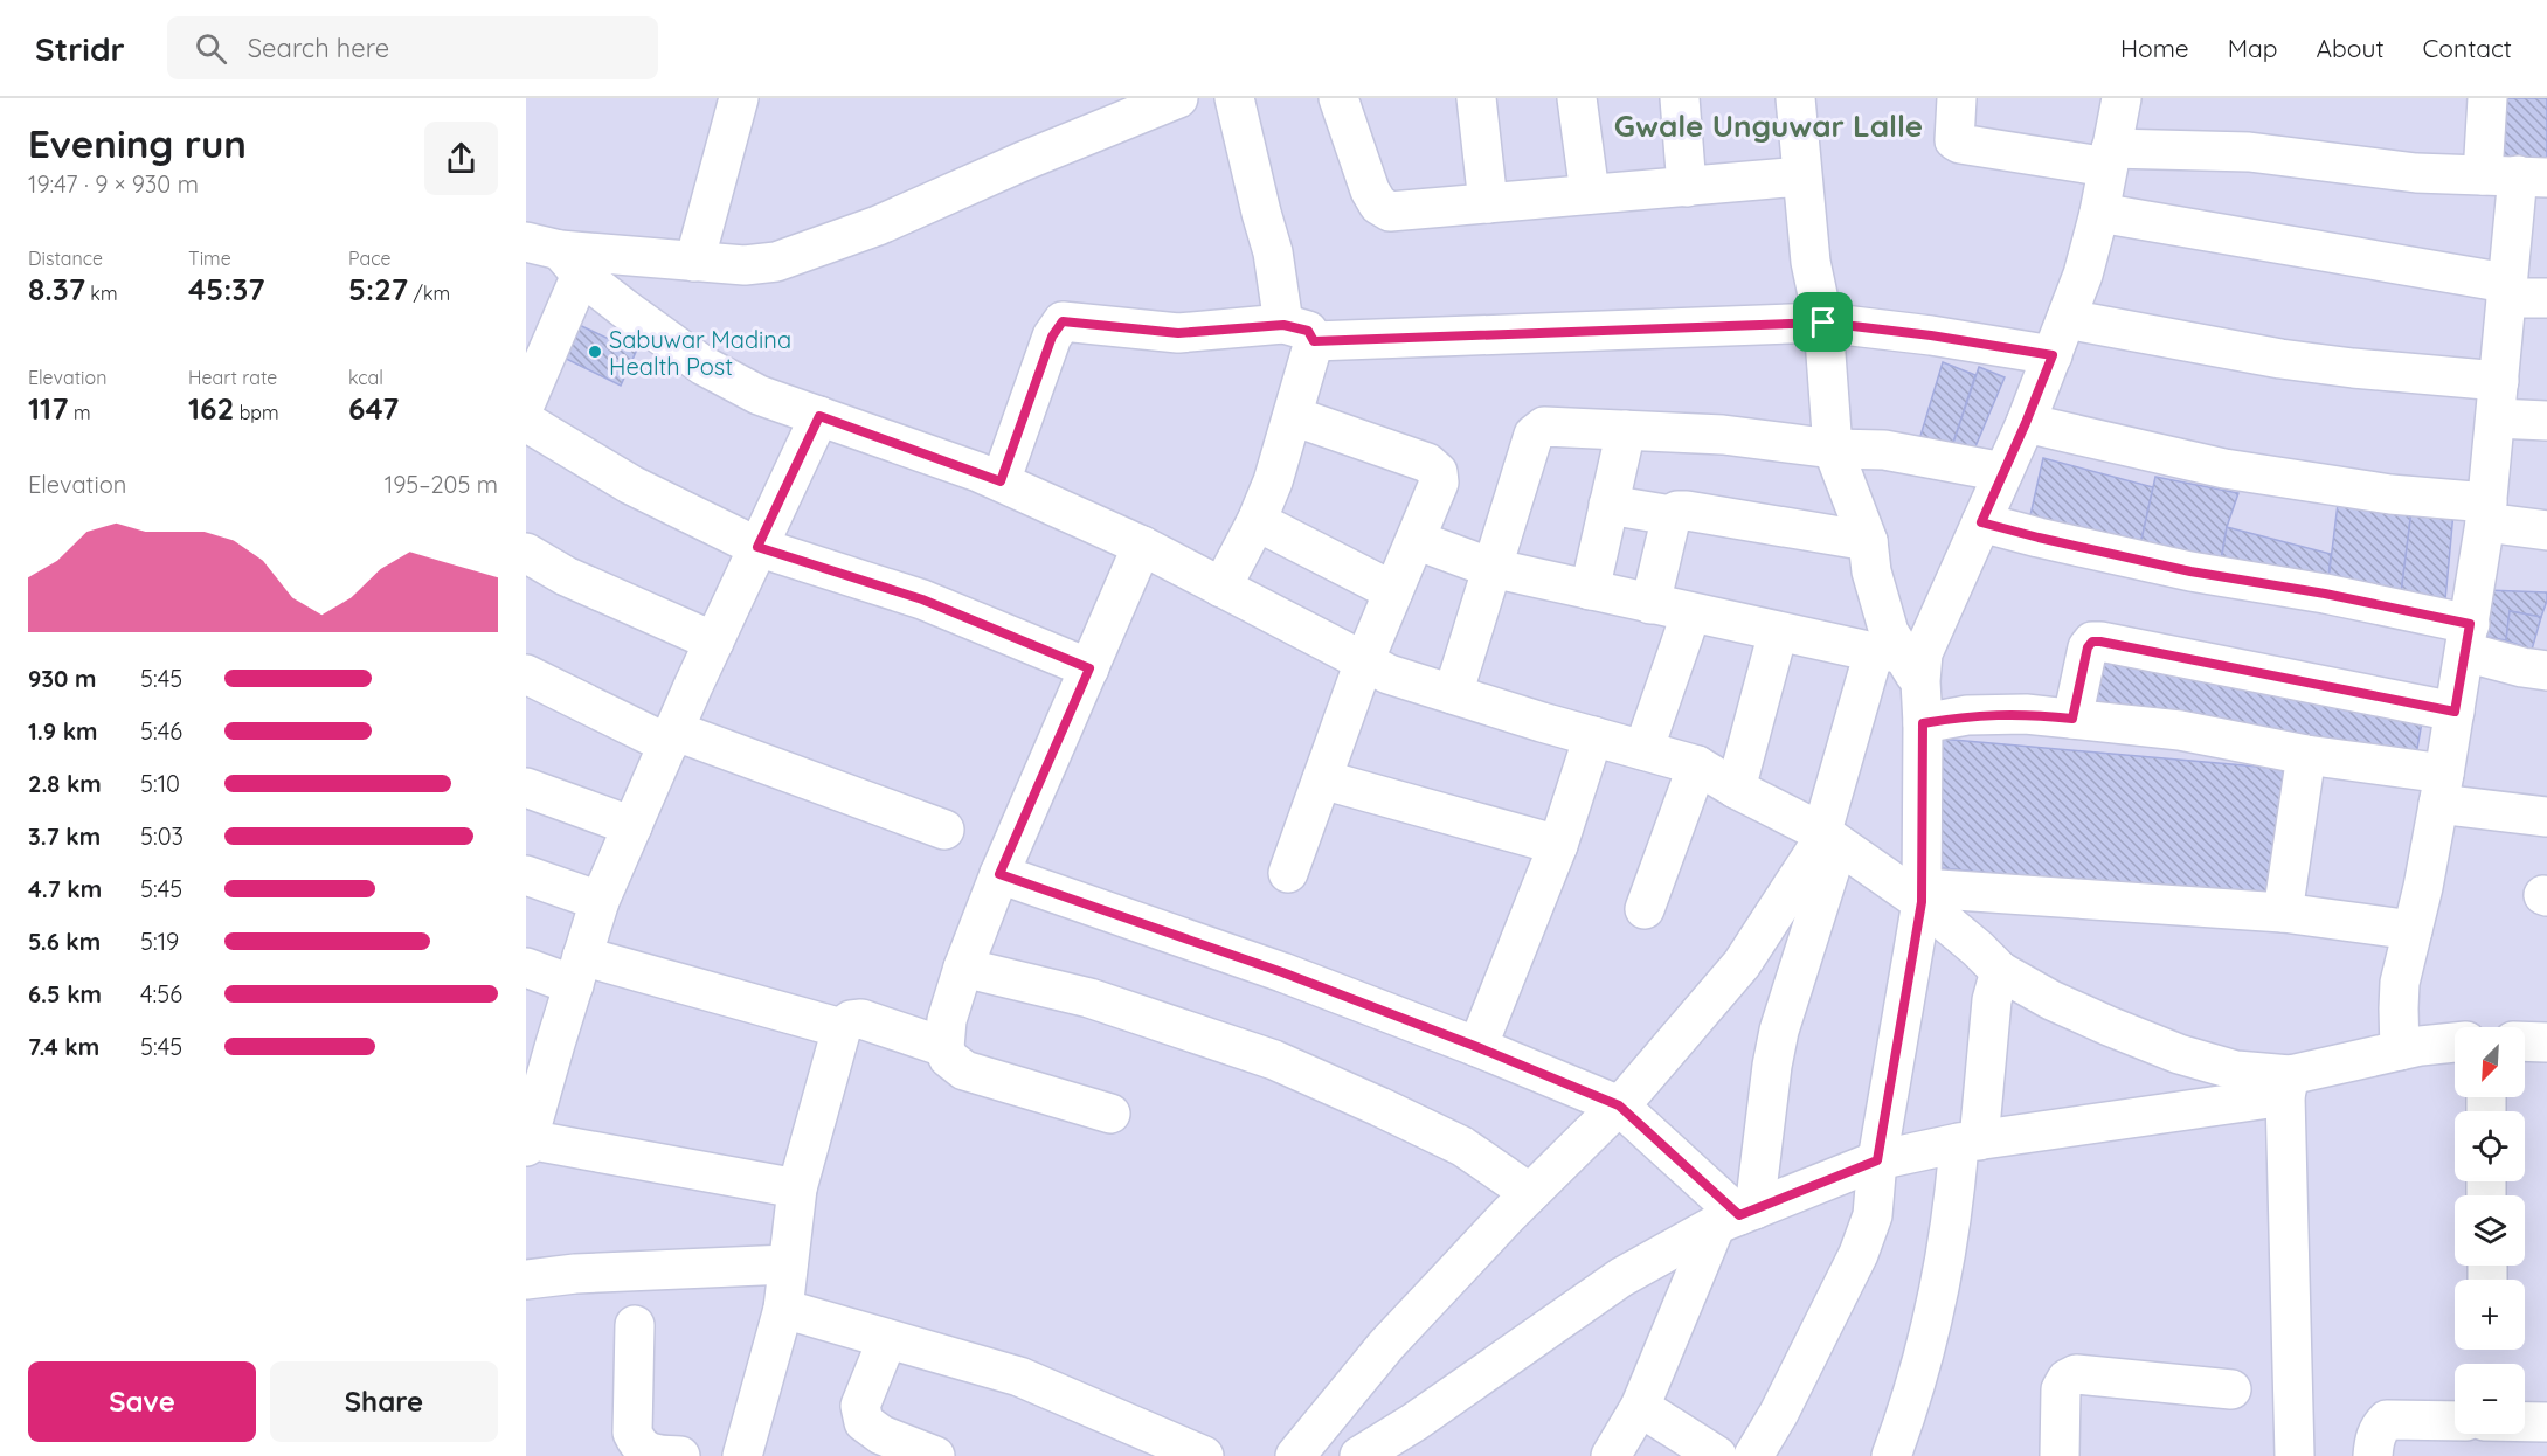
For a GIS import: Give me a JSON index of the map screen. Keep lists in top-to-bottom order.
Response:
{
  "districts": ["Gwale Unguwar Lalle"],
  "places": ["Sabuwar Madina Health Post"],
  "north": "bottom left",
  "page": {
    "header": "Stridr",
    "search": "Search here",
    "nav": [
      "Home",
      "Map",
      "About",
      "Contact"
    ],
    "heading": ["Evening run", "19:47 · 9 × 930 m"],
    "stats": [
      ["Distance", "8.37 km"],
      ["Time", "45:37"],
      ["Pace", "5:27 /km"],
      ["Elevation", "117 m"],
      ["Heart rate", "162 bpm"],
      ["kcal", "647"]
    ],
    "chart": ["Elevation", "195–205 m"],
    "list": [
      {
        "name": "930 m",
        "note": "5:45"
      },
      {
        "name": "1.9 km",
        "note": "5:46"
      },
      {
        "name": "2.8 km",
        "note": "5:10"
      },
      {
        "name": "3.7 km",
        "note": "5:03"
      },
      {
        "name": "4.7 km",
        "note": "5:45"
      },
      {
        "name": "5.6 km",
        "note": "5:19"
      },
      {
        "name": "6.5 km",
        "note": "4:56"
      },
      {
        "name": "7.4 km",
        "note": "5:45"
      }
    ],
    "map_buttons": ["+", "−"],
    "buttons": ["Save", "Share"]
  }
}
